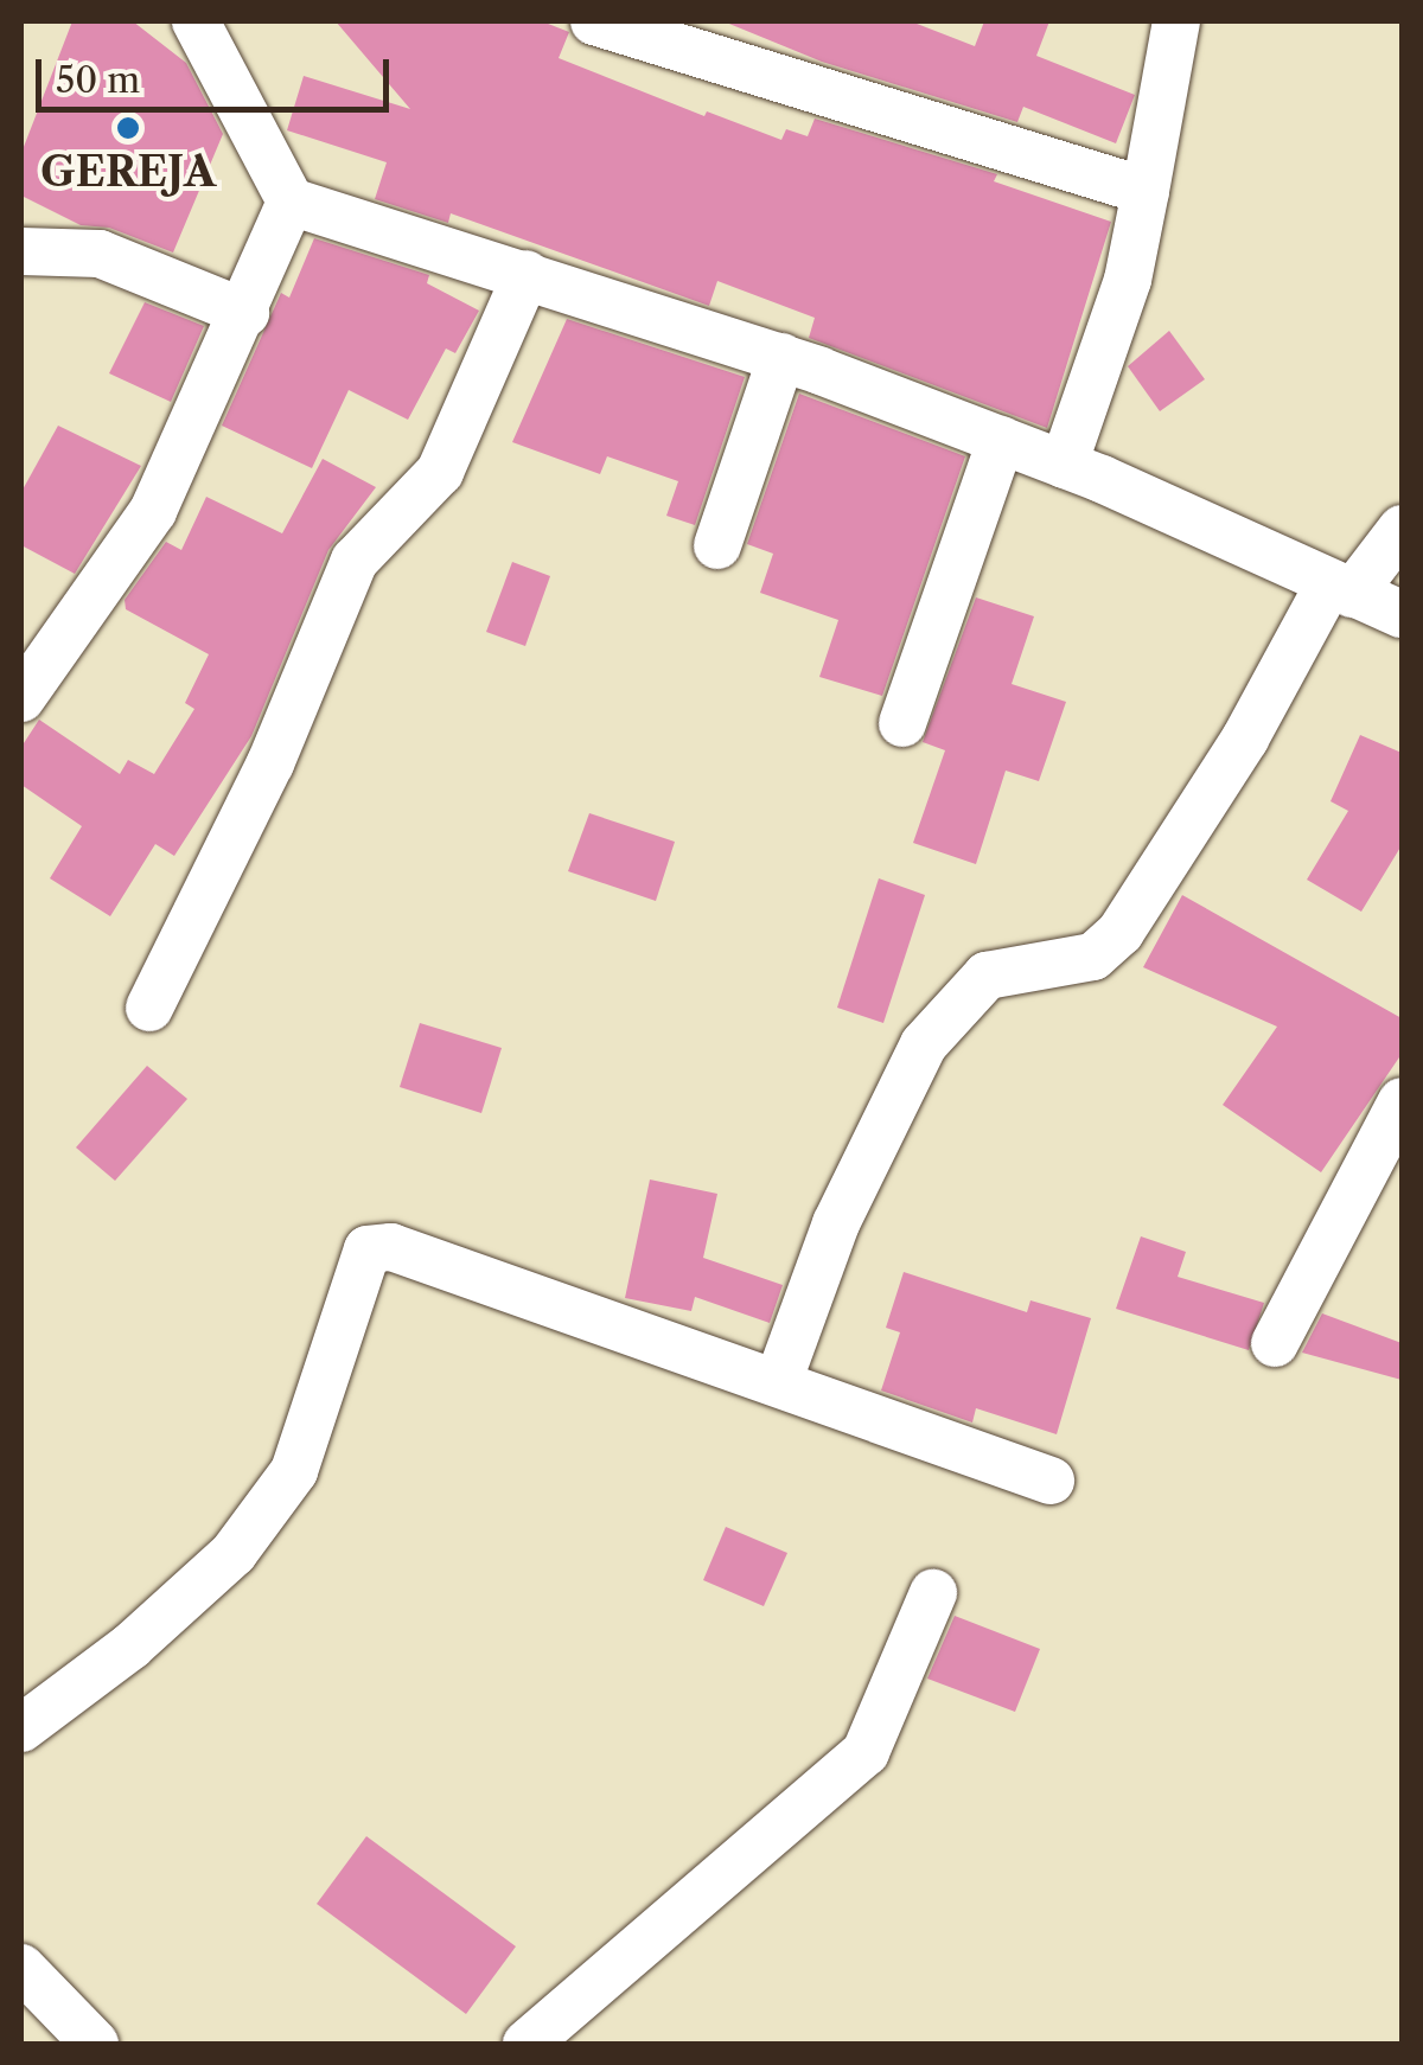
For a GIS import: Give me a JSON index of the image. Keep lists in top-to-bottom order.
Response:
{
  "places": ["GEREJA"],
  "scale_bar": "50 m"
}
